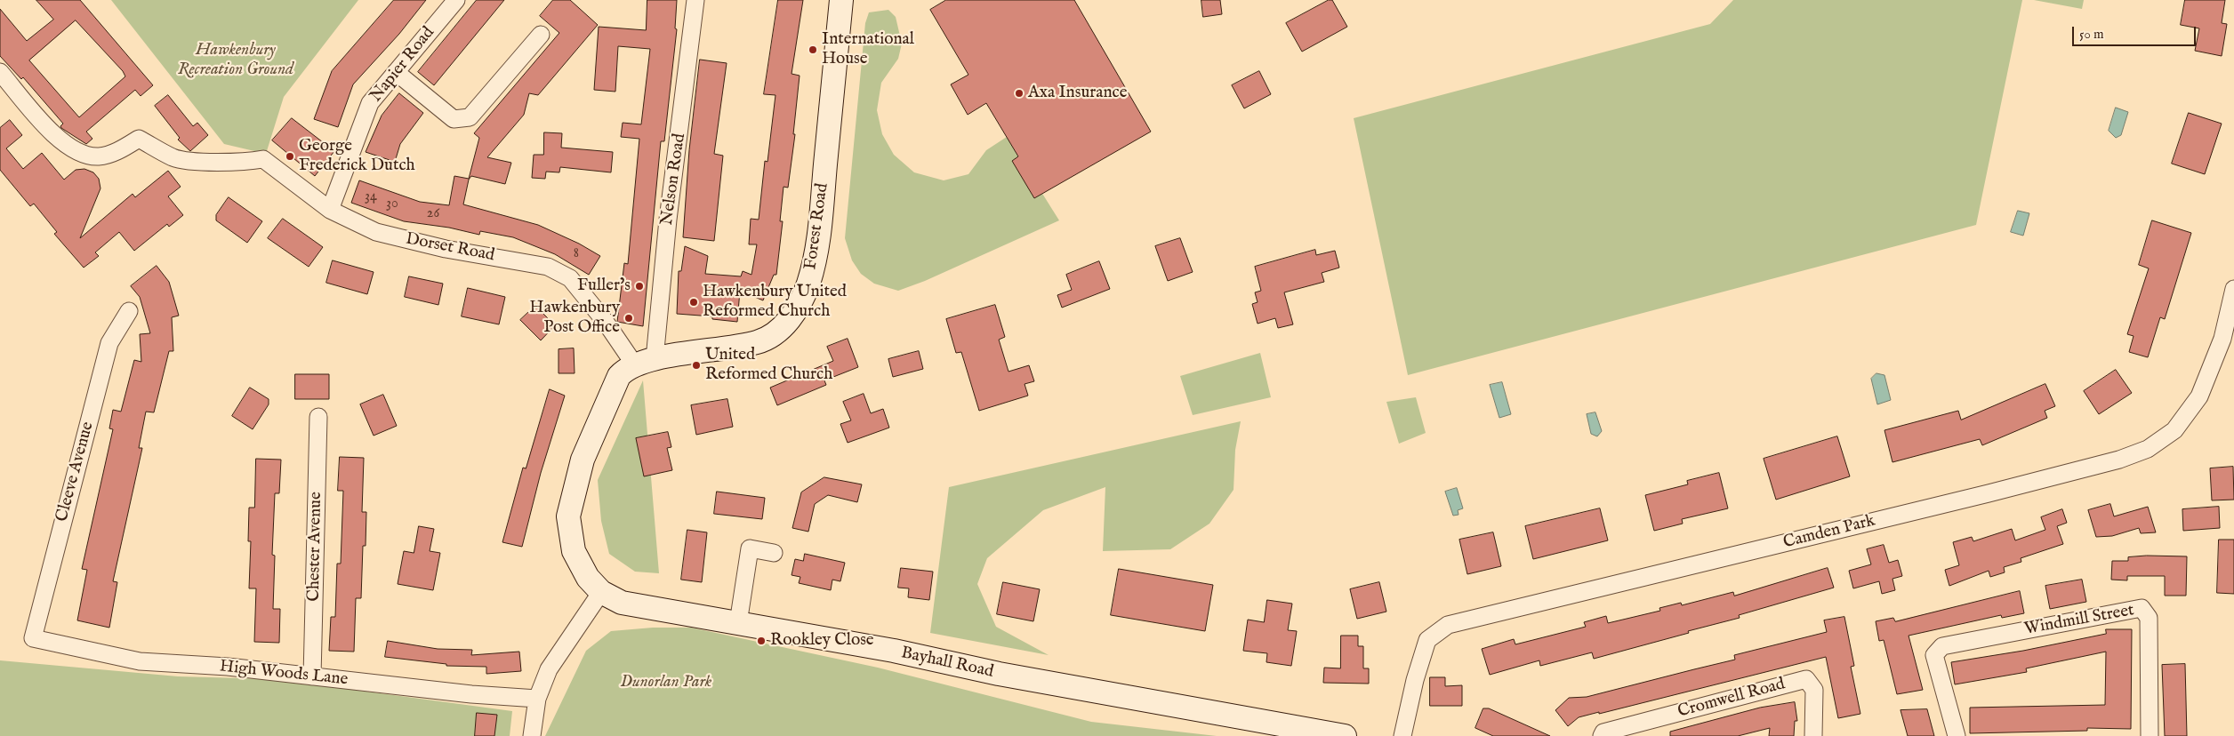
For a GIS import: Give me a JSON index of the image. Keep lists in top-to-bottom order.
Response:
{
  "streets": {
    "street": [
      "Napier Road",
      "Nelson Road",
      "Forest Road",
      "Dorset Road",
      "Cleeve Avenue",
      "Camden Park",
      "Chester Avenue",
      "Windmill Street",
      "Bayhall Road",
      "High Woods Lane",
      "Cromwell Road"
    ]
  },
  "crossings": [
    ["Napier Road", "Dorset Road"],
    ["Nelson Road", "Forest Road"],
    ["Nelson Road", "Dorset Road"],
    ["Nelson Road", "Bayhall Road"],
    ["Forest Road", "Dorset Road"],
    ["Forest Road", "Bayhall Road"],
    ["Dorset Road", "Bayhall Road"],
    ["Cleeve Avenue", "High Woods Lane"],
    ["Chester Avenue", "High Woods Lane"]
  ],
  "parks": ["Hawkenbury Recreation Ground", "Dunorlan Park"],
  "places": [
    "International House",
    "Axa Insurance",
    "George Frederick Dutch",
    "Fuller’s",
    "Hawkenbury United Reformed Church",
    "Hawkenbury Post Office",
    "United Reformed Church",
    "Rookley Close"
  ],
  "house_numbers": [
    "34",
    "30",
    "26",
    "8"
  ],
  "scale_bar": "50 m"
}
